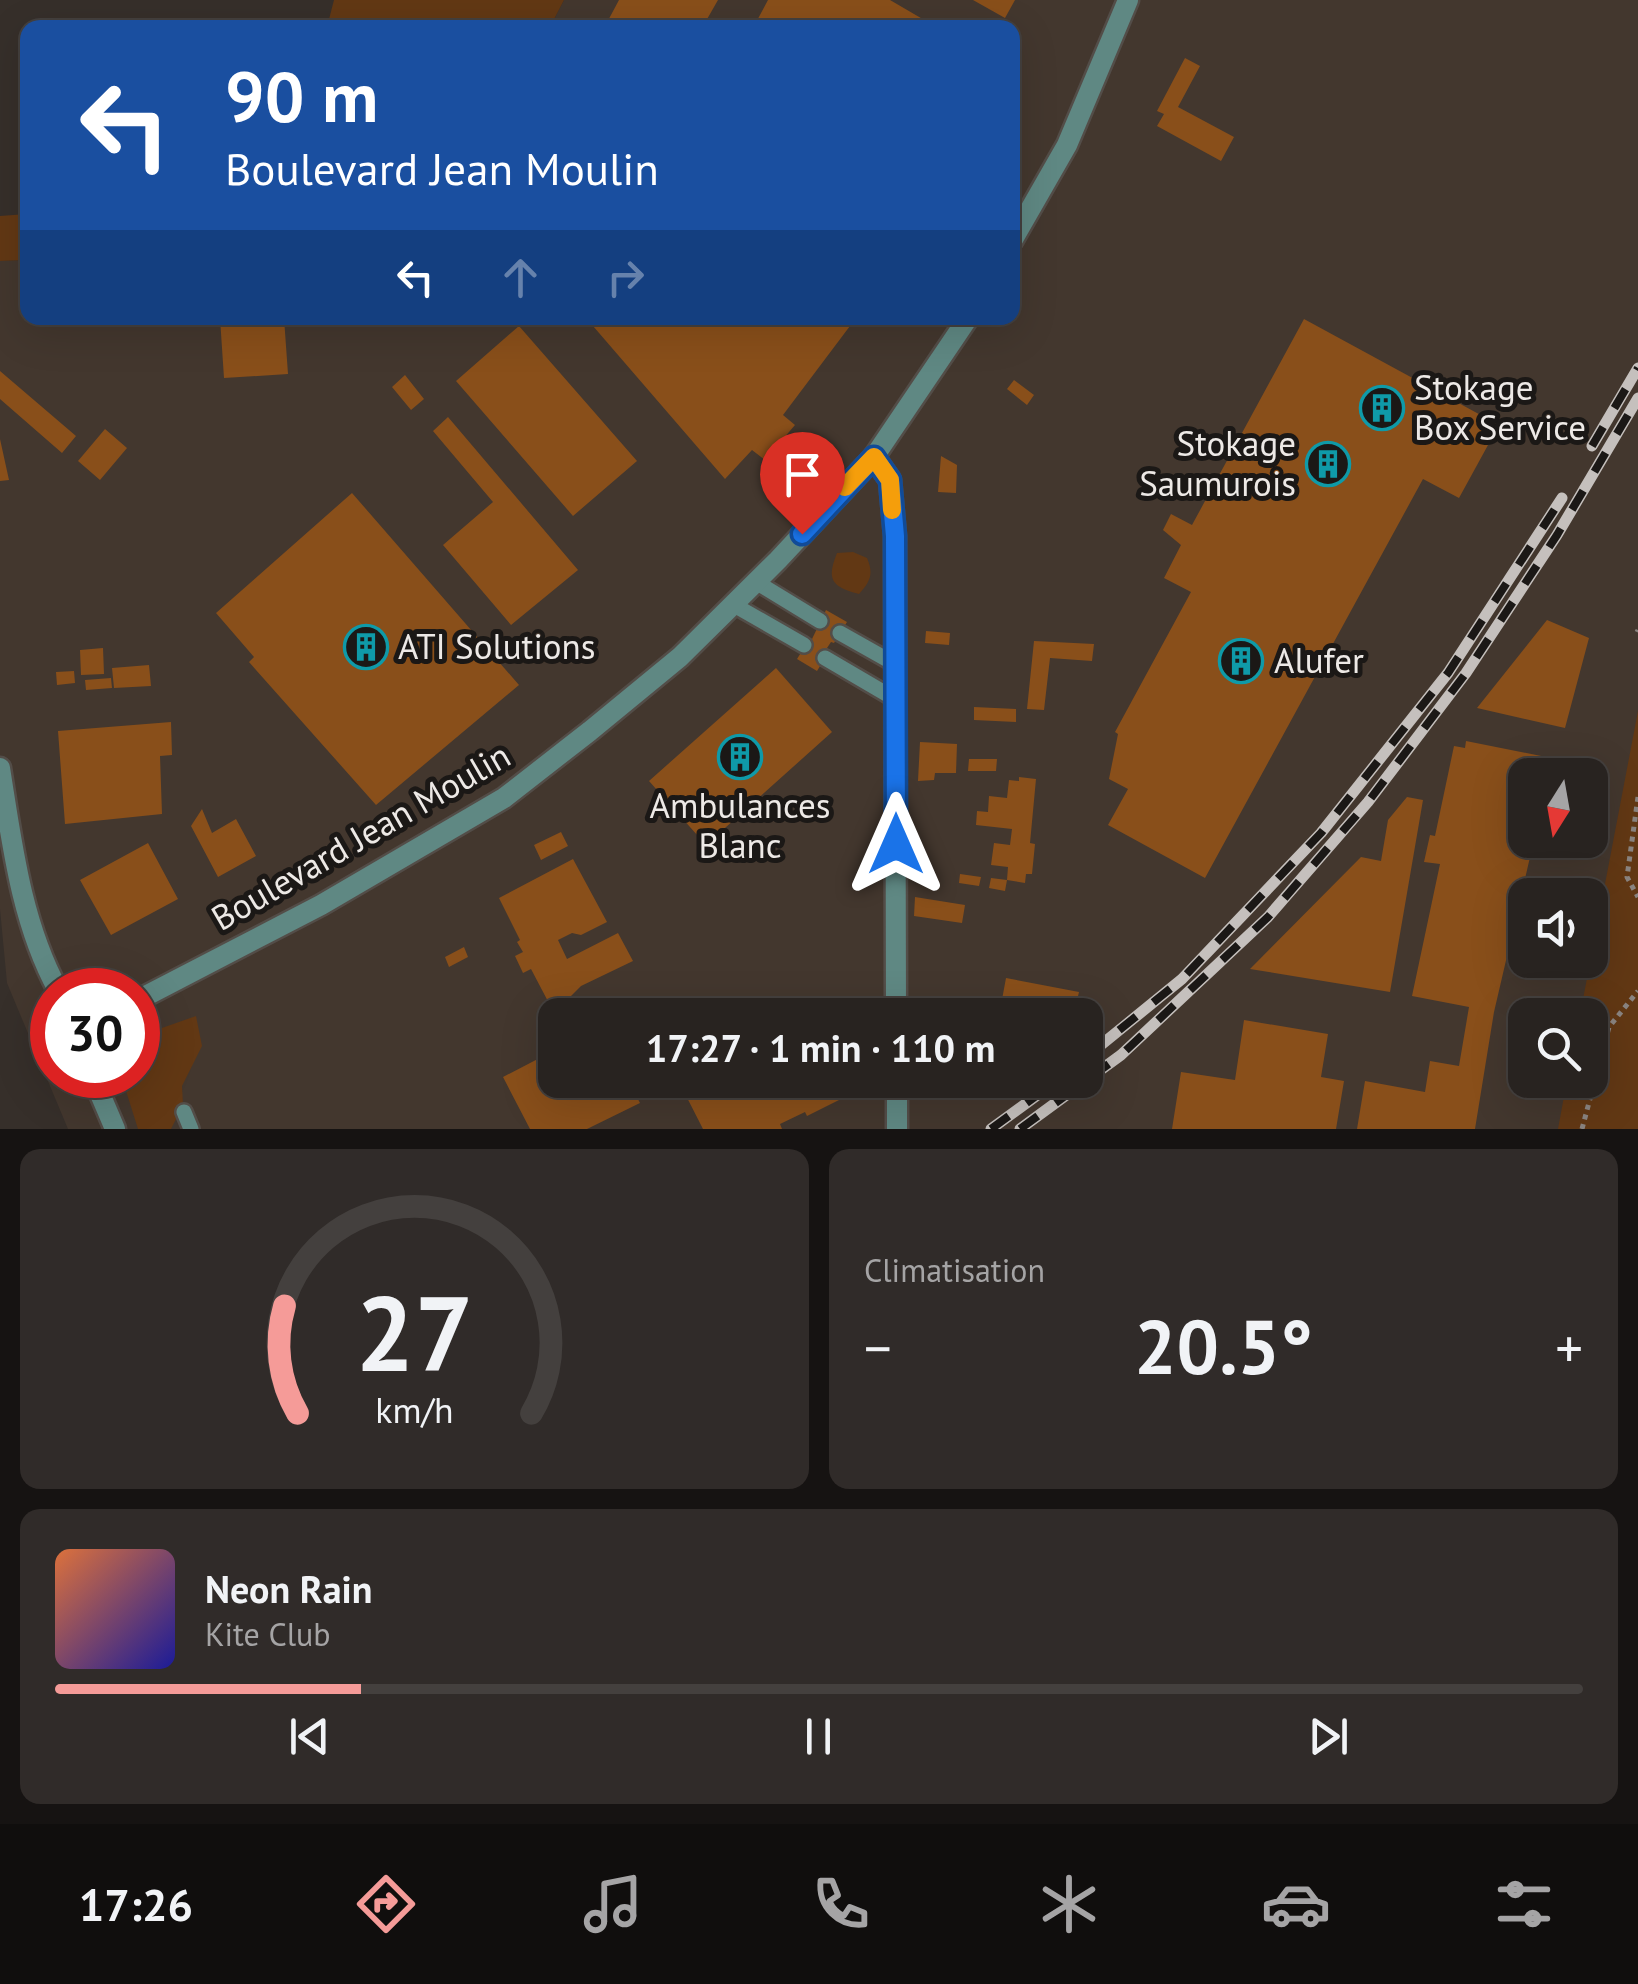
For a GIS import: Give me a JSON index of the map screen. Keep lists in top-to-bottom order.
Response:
{
  "streets": {
    "street": ["Boulevard Jean Moulin"]
  },
  "places": {
    "building": [
      "Stokage Box Service",
      "Stokage Saumurois",
      "ATI Solutions",
      "Alufer",
      "Ambulances Blanc"
    ]
  },
  "north": "bottom",
  "page": {
    "turn": ["90 m", "Boulevard Jean Moulin"],
    "limit": "30",
    "trip": "17:27 · 1 min · 110 m",
    "tile": "Climatisation",
    "heat": ["−", "20.5°", "+"],
    "song": ["Neon Rain", "Kite Club"],
    "tabs": "17:26",
    "gauge": ["27", "km/h"]
  }
}
